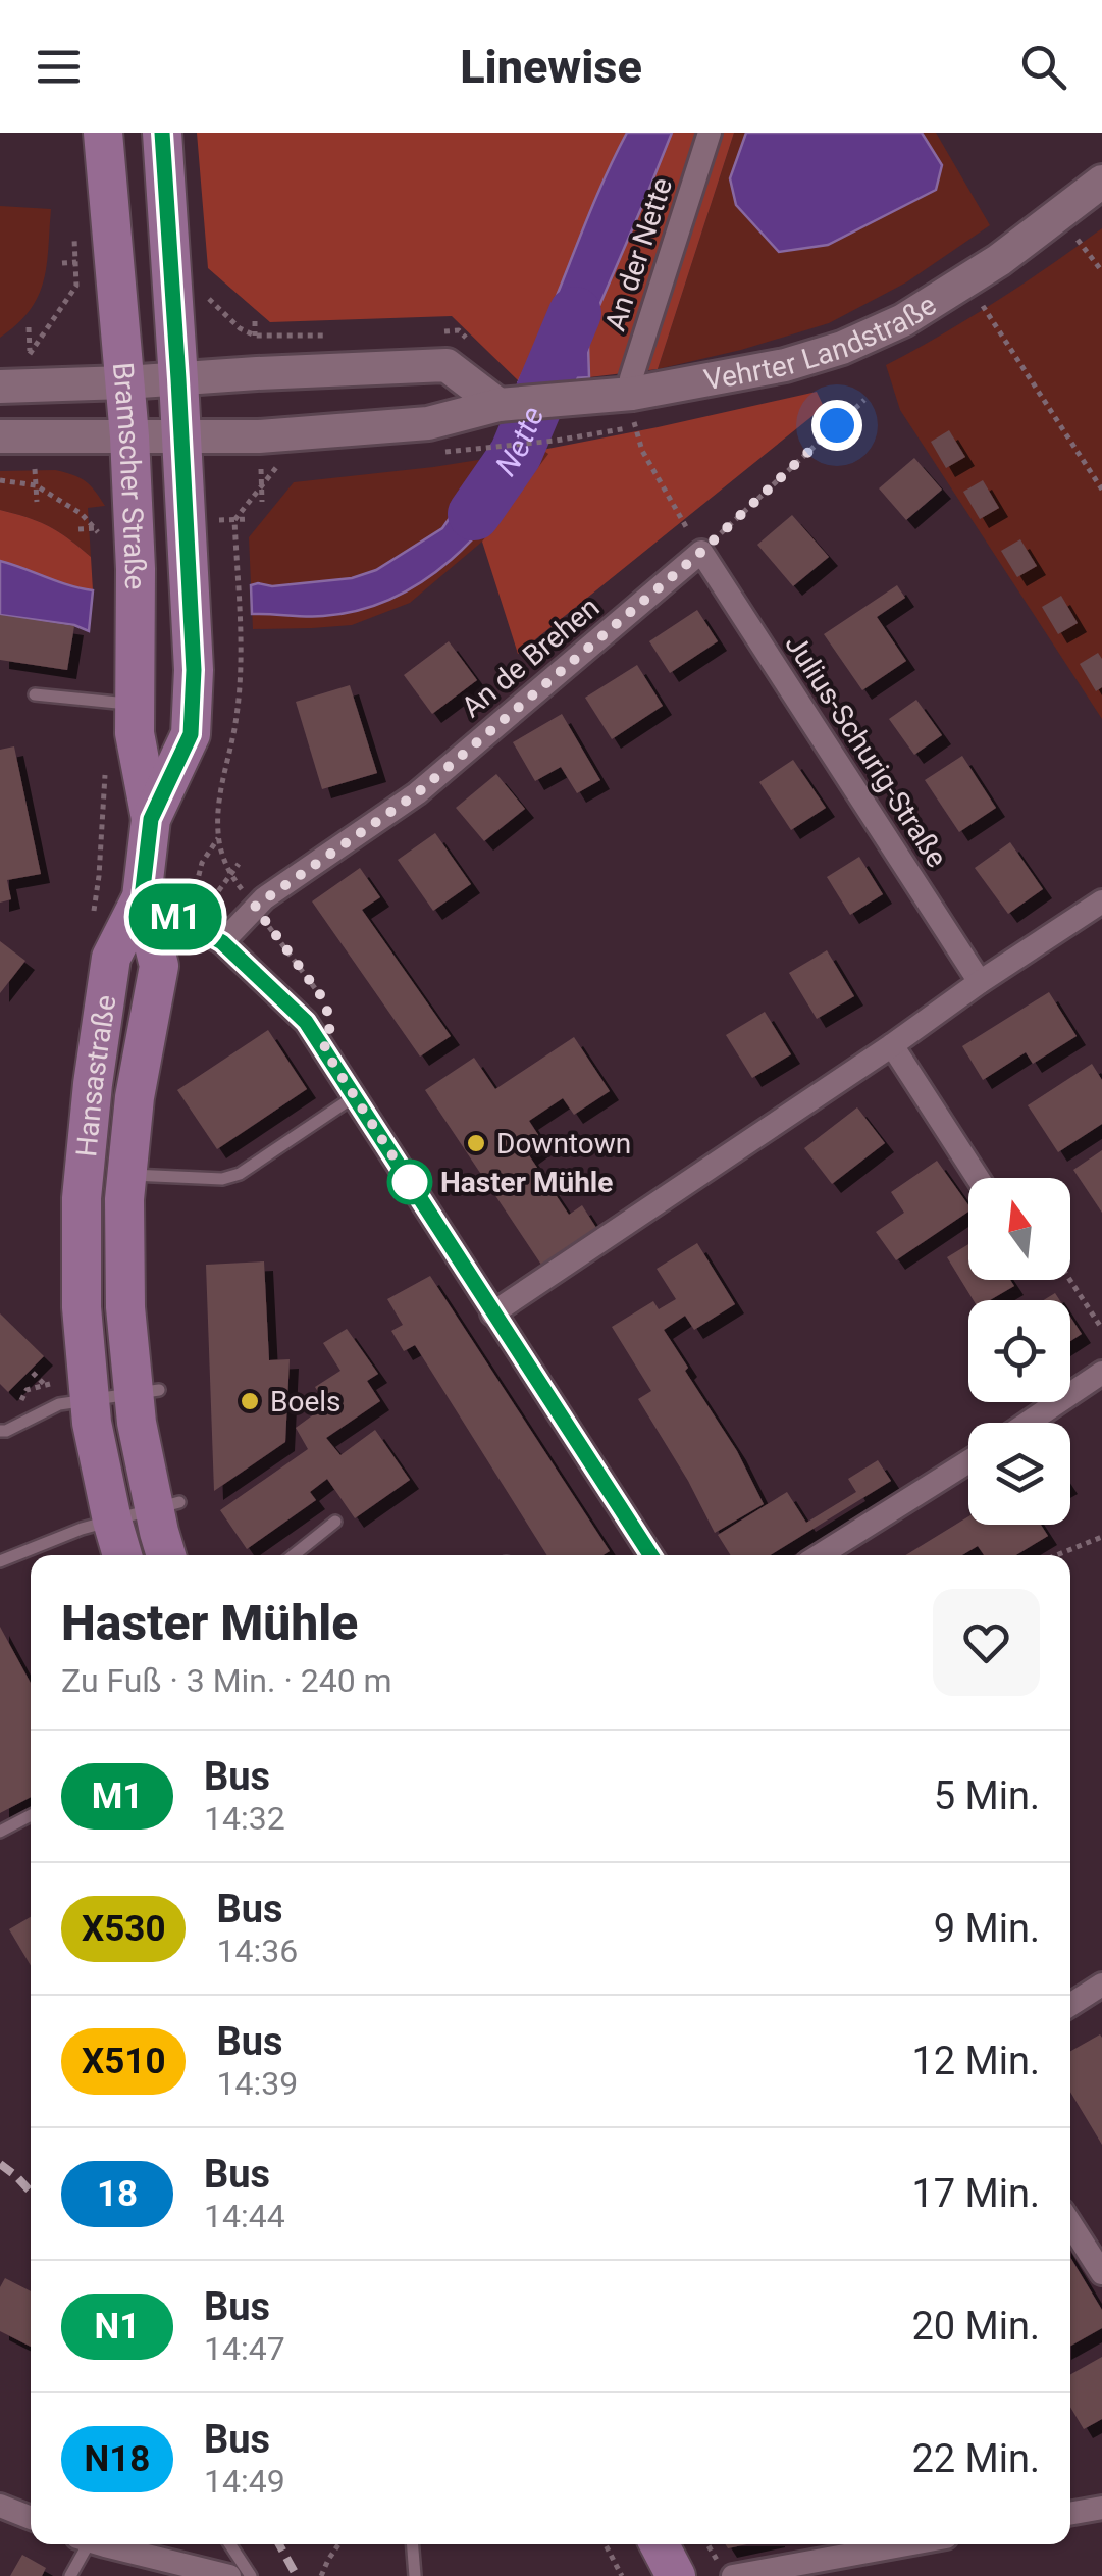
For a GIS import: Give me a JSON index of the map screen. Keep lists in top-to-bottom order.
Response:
{
  "streets": {
    "main road": ["Vehrter Landstraße", "Bramscher Straße", "Hansastraße"],
    "street": ["An der Nette", "An de Brehen", "Julius-Schurig-Straße"]
  },
  "crossings": [
    ["An der Nette", "Vehrter Landstraße"],
    ["Vehrter Landstraße", "Bramscher Straße"],
    ["Bramscher Straße", "Hansastraße"],
    ["An de Brehen", "Julius-Schurig-Straße"]
  ],
  "water": ["Nette"],
  "places": ["Downtown", "Haster Mühle", "Boels"],
  "lines": ["bus line M1"],
  "north": "top",
  "page": {
    "header": "Linewise",
    "on_map": "M1",
    "heading": ["Haster Mühle", "Zu Fuß · 3 Min. · 240 m"],
    "list": [
      {
        "mark": "M1",
        "name": "Bus",
        "note": "14:32",
        "value": "5 Min."
      },
      {
        "mark": "X530",
        "name": "Bus",
        "note": "14:36",
        "value": "9 Min."
      },
      {
        "mark": "X510",
        "name": "Bus",
        "note": "14:39",
        "value": "12 Min."
      },
      {
        "mark": "18",
        "name": "Bus",
        "note": "14:44",
        "value": "17 Min."
      },
      {
        "mark": "N1",
        "name": "Bus",
        "note": "14:47",
        "value": "20 Min."
      },
      {
        "mark": "N18",
        "name": "Bus",
        "note": "14:49",
        "value": "22 Min."
      }
    ]
  }
}
